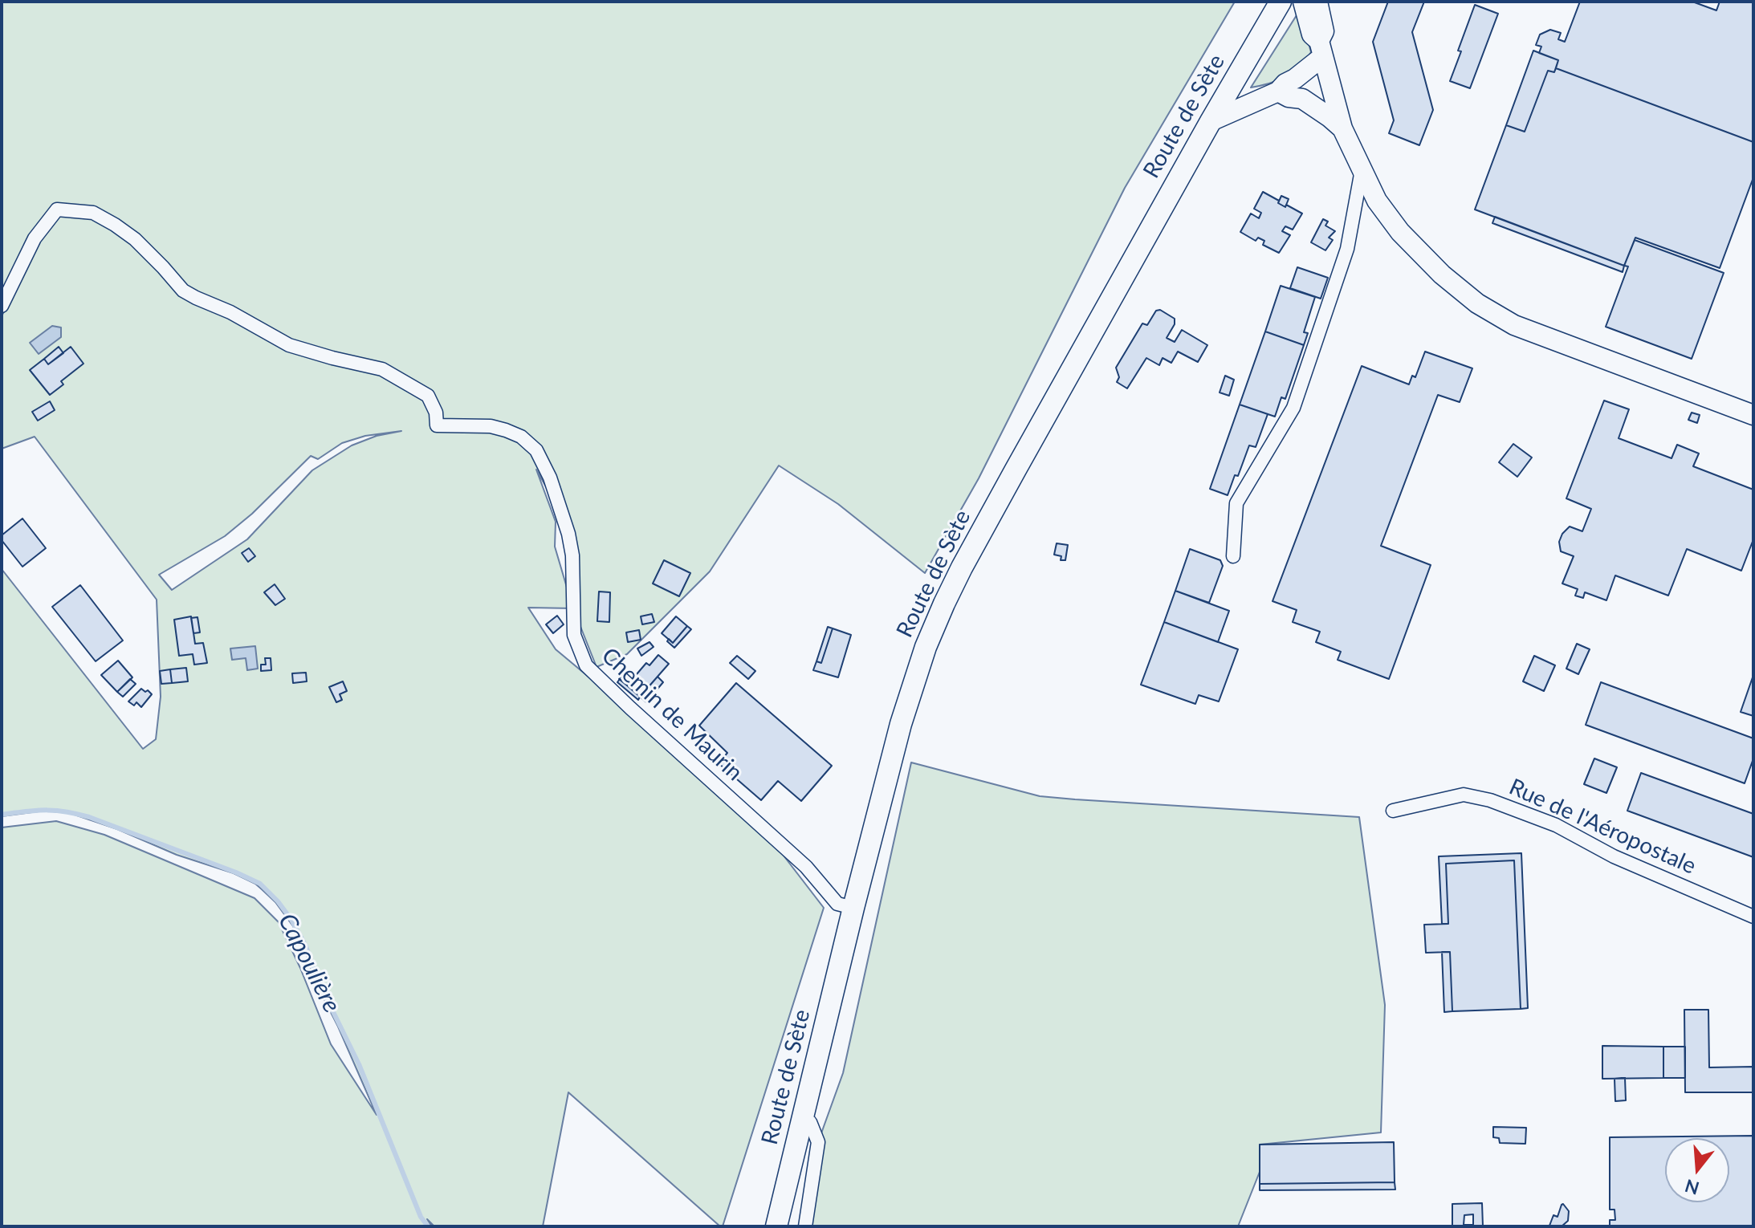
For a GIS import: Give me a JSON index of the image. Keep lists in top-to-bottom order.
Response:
{
  "streets": {
    "main road": ["Route de Sète"],
    "street": ["Chemin de Maurin", "Rue de l'Aéropostale"]
  },
  "crossings": [
    ["Route de Sète", "Chemin de Maurin"]
  ],
  "water": ["Capoulière"],
  "north": "bottom"
}
